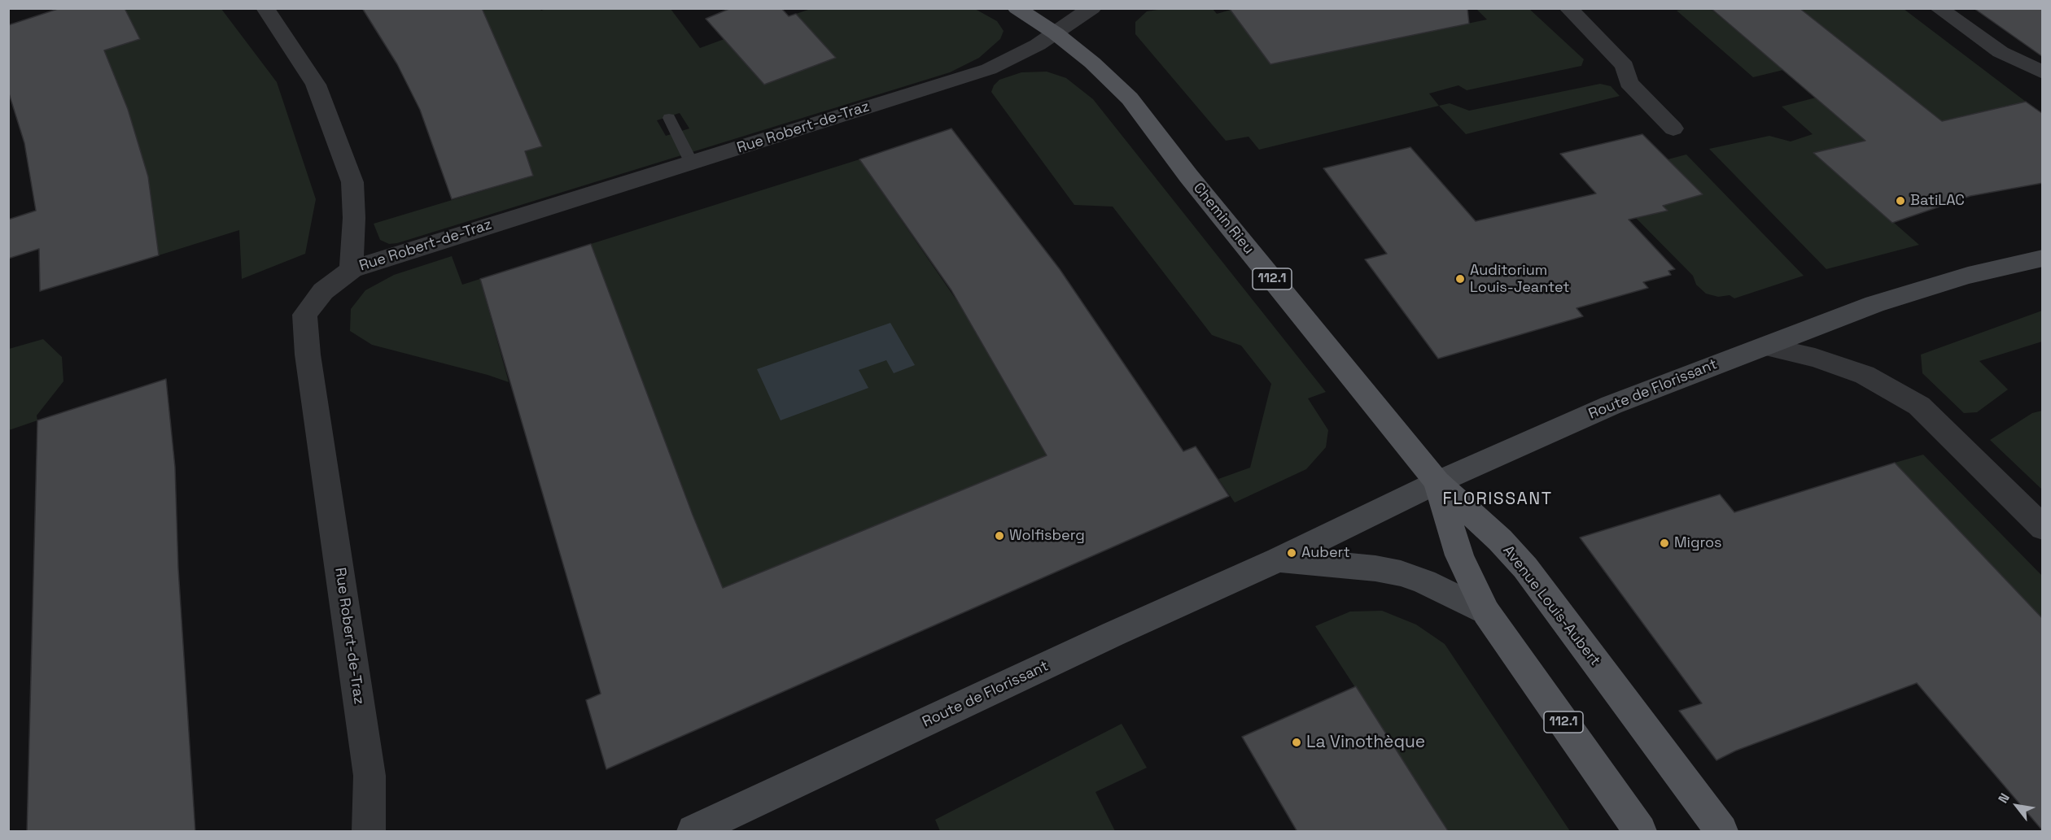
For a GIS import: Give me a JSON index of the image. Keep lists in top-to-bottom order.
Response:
{
  "streets": {
    "main road": [
      "Chemin Rieu",
      "112.1",
      "Route de Florissant",
      "Avenue Louis-Aubert"
    ],
    "street": ["Rue Robert-de-Traz"]
  },
  "crossings": [
    ["Rue Robert-de-Traz", "Chemin Rieu"],
    ["Chemin Rieu", "112.1"],
    ["Chemin Rieu", "Route de Florissant"],
    ["Chemin Rieu", "Avenue Louis-Aubert"],
    ["112.1", "Route de Florissant"],
    ["112.1", "Avenue Louis-Aubert"],
    ["Route de Florissant", "Avenue Louis-Aubert"]
  ],
  "districts": ["FLORISSANT"],
  "places": [
    "BatiLAC",
    "Auditorium Louis-Jeantet",
    "Wolfisberg",
    "Migros",
    "Aubert",
    "La Vinothèque"
  ],
  "north": "top left"
}
